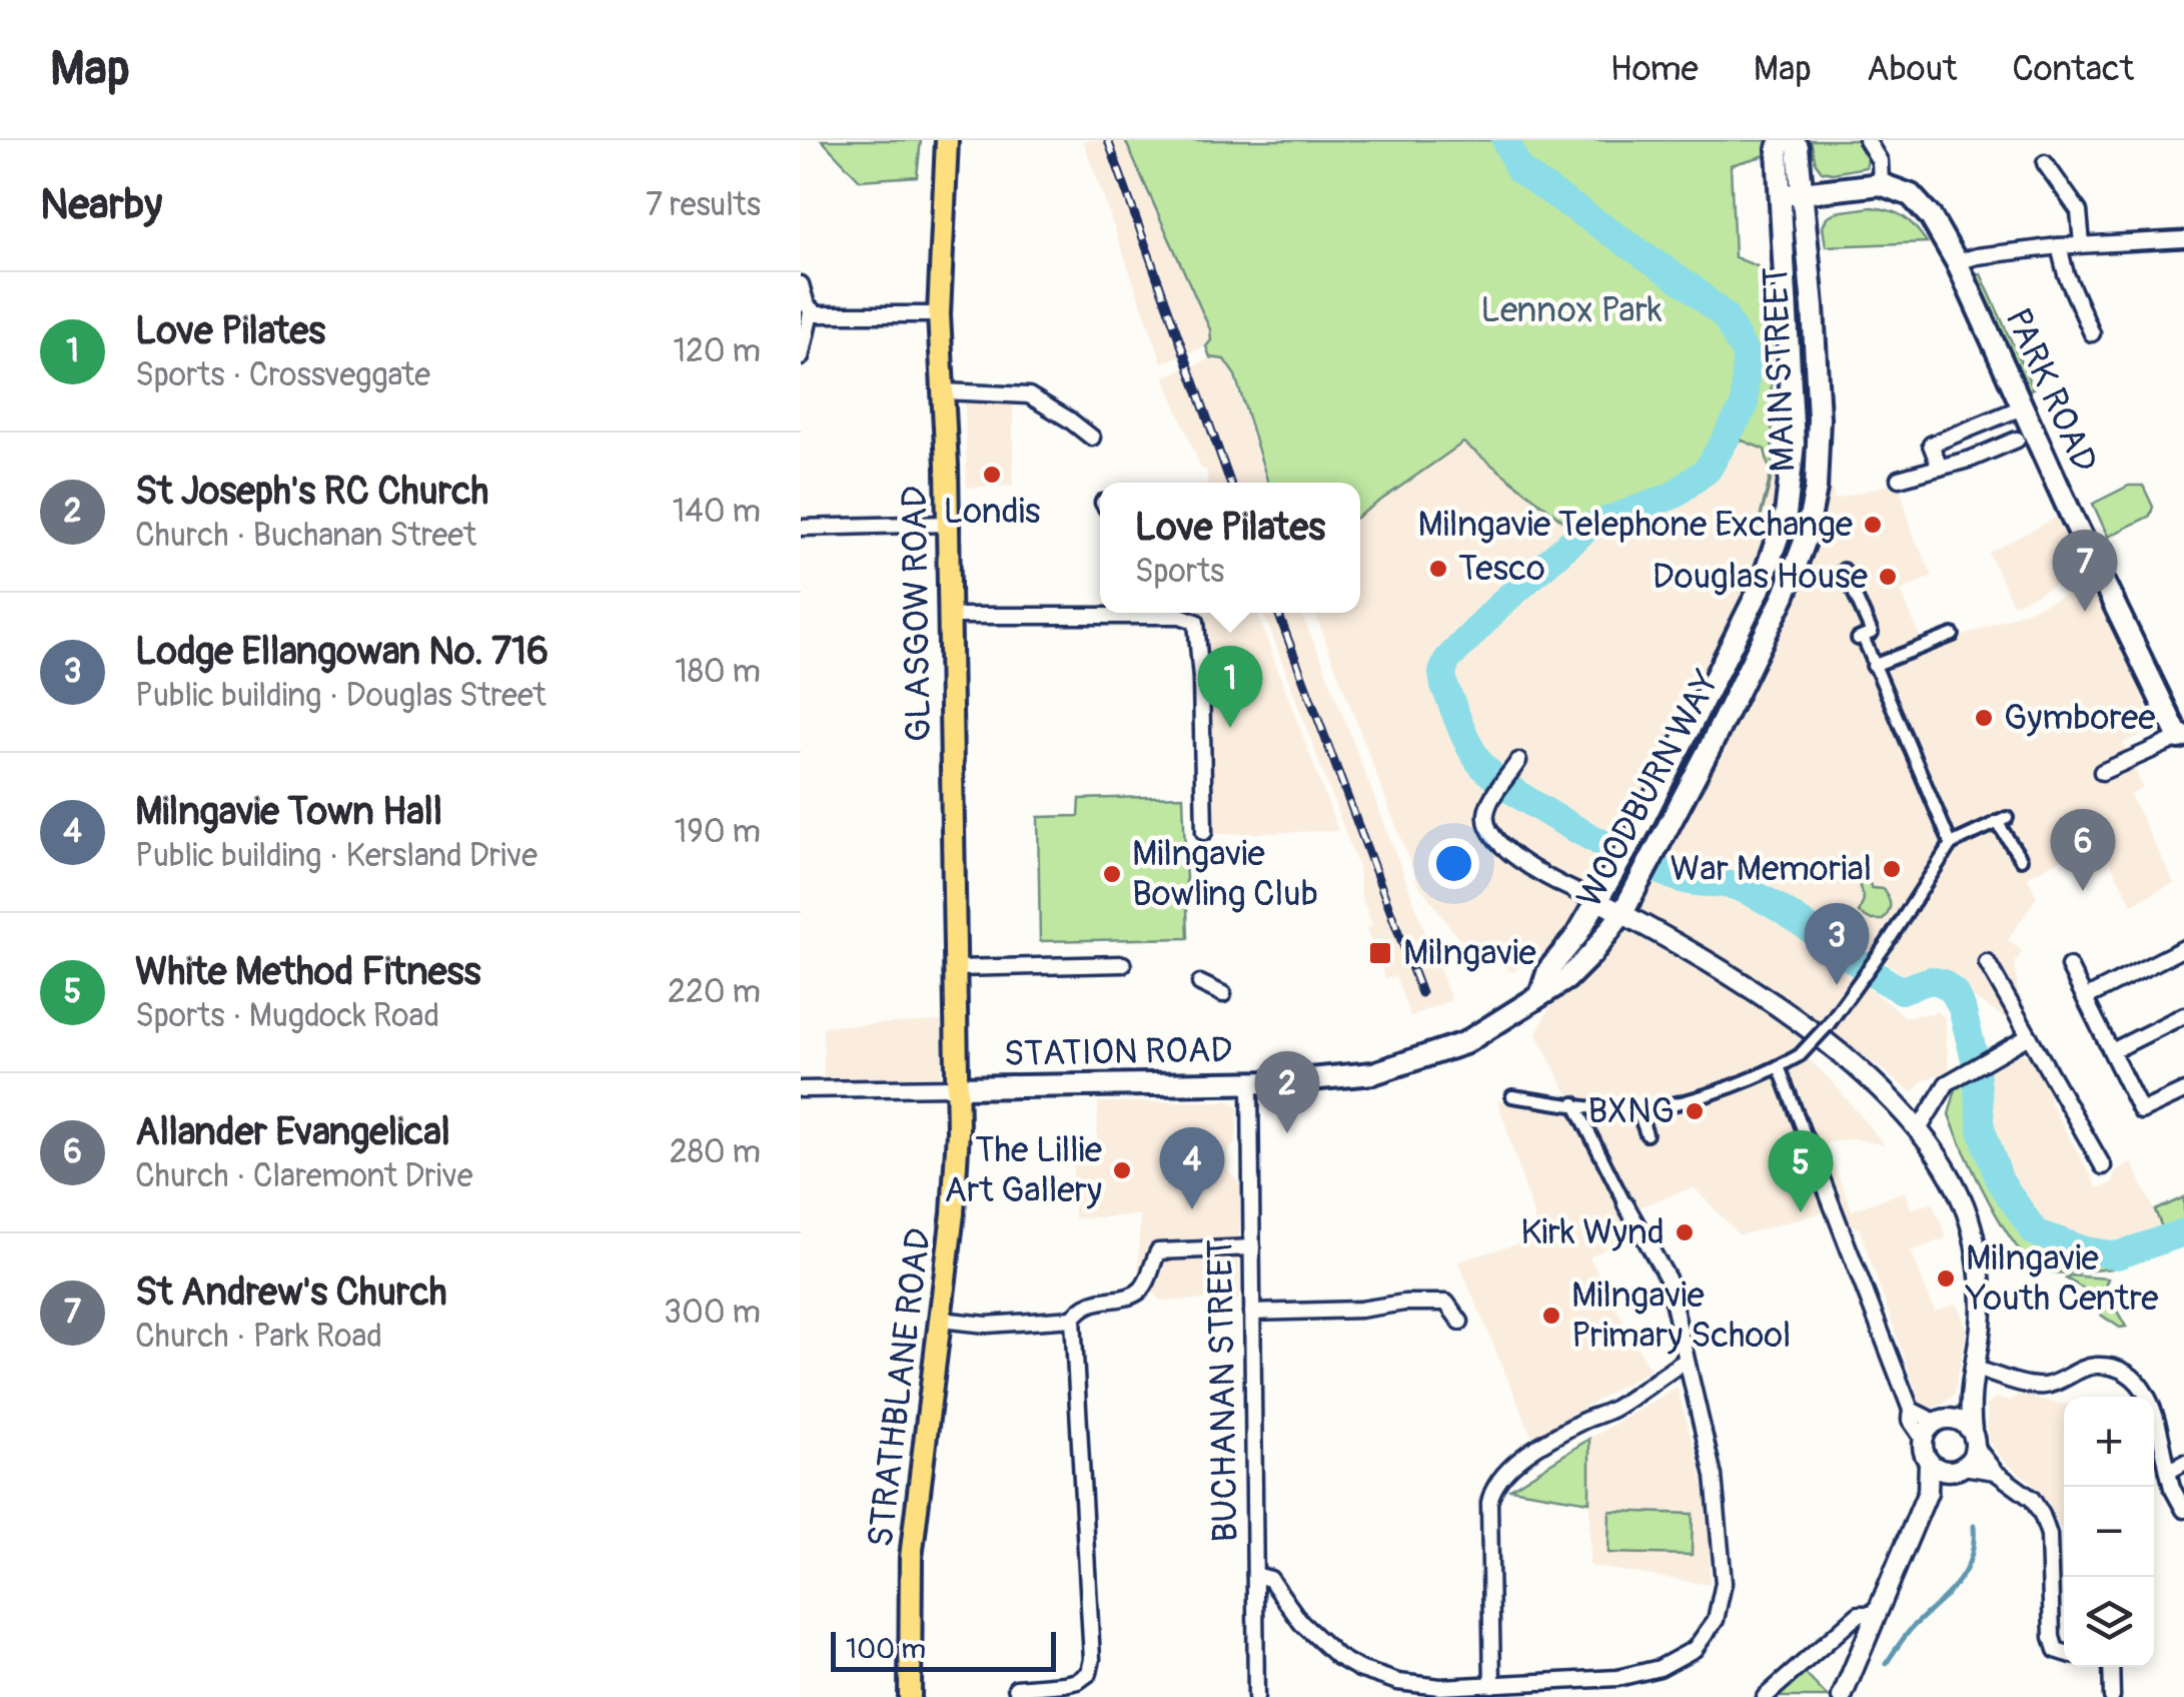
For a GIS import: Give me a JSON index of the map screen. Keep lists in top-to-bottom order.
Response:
{
  "streets": {
    "main road": [
      "MAIN STREET",
      "PARK ROAD",
      "GLASGOW ROAD",
      "WOODBURN WAY",
      "STATION ROAD",
      "STRATHBLANE ROAD"
    ],
    "street": ["BUCHANAN STREET"]
  },
  "crossings": [
    ["MAIN STREET", "WOODBURN WAY"],
    ["GLASGOW ROAD", "STATION ROAD"],
    ["GLASGOW ROAD", "STRATHBLANE ROAD"],
    ["WOODBURN WAY", "STATION ROAD"],
    ["STATION ROAD", "STRATHBLANE ROAD"],
    ["STATION ROAD", "BUCHANAN STREET"]
  ],
  "parks": ["Lennox Park"],
  "places": {
    "other": [
      "Londis",
      "Milngavie Telephone Exchange",
      "Tesco",
      "Douglas House",
      "Gymboree",
      "War Memorial",
      "Milngavie Bowling Club",
      "BXNG",
      "The Lillie Art Gallery",
      "Kirk Wynd",
      "Milngavie Youth Centre",
      "Milngavie Primary School"
    ],
    "transit": ["Milngavie"]
  },
  "scale_bar": "100 m",
  "page": {
    "header": "Map",
    "nav": [
      "Home",
      "Map",
      "About",
      "Contact"
    ],
    "heading": ["Nearby", "7 results"],
    "list": [
      {
        "mark": "1",
        "name": "Love Pilates",
        "note": "Sports · Crossveggate",
        "value": "120 m"
      },
      {
        "mark": "2",
        "name": "St Joseph's RC Church",
        "note": "Church · Buchanan Street",
        "value": "140 m"
      },
      {
        "mark": "3",
        "name": "Lodge Ellangowan No. 716",
        "note": "Public building · Douglas Street",
        "value": "180 m"
      },
      {
        "mark": "4",
        "name": "Milngavie Town Hall",
        "note": "Public building · Kersland Drive",
        "value": "190 m"
      },
      {
        "mark": "5",
        "name": "White Method Fitness",
        "note": "Sports · Mugdock Road",
        "value": "220 m"
      },
      {
        "mark": "6",
        "name": "Allander Evangelical",
        "note": "Church · Claremont Drive",
        "value": "280 m"
      },
      {
        "mark": "7",
        "name": "St Andrew's Church",
        "note": "Church · Park Road",
        "value": "300 m"
      }
    ],
    "popup": ["Love Pilates", "Sports"],
    "pins": [
      "7",
      "1",
      "6",
      "3",
      "2",
      "4",
      "5"
    ],
    "map_buttons": ["+", "−"],
    "scale": "100 m"
  }
}
